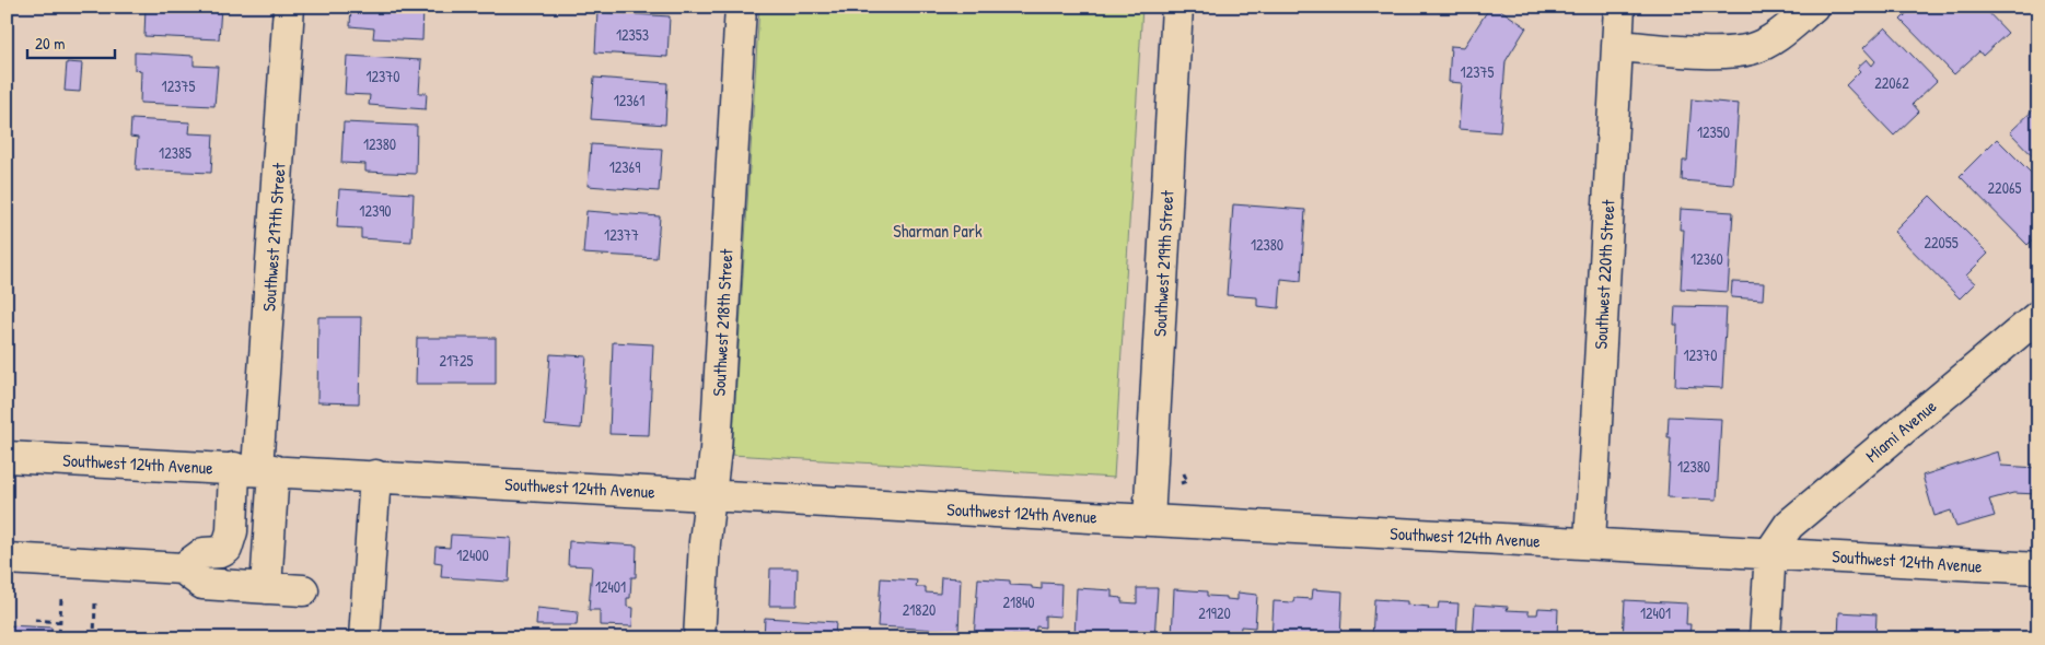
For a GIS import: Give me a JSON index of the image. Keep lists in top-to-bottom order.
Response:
{
  "streets": {
    "street": [
      "Southwest 217th Street",
      "Southwest 219th Street",
      "Southwest 220th Street",
      "Southwest 218th Street",
      "Miami Avenue",
      "Southwest 124th Avenue"
    ]
  },
  "crossings": [
    ["Southwest 217th Street", "Southwest 124th Avenue"],
    ["Southwest 219th Street", "Southwest 124th Avenue"],
    ["Southwest 220th Street", "Southwest 124th Avenue"],
    ["Southwest 218th Street", "Southwest 124th Avenue"],
    ["Miami Avenue", "Southwest 124th Avenue"]
  ],
  "parks": ["Sharman Park"],
  "house_numbers": [
    "12353",
    "12375",
    "12370",
    "22062",
    "12375",
    "12361",
    "12350",
    "12380",
    "12385",
    "12369",
    "22065",
    "12390",
    "12377",
    "22055",
    "12380",
    "12360",
    "12370",
    "21725",
    "12380",
    "12400",
    "12401",
    "21840",
    "21820",
    "21920",
    "12401"
  ],
  "scale_bar": "20 m"
}
